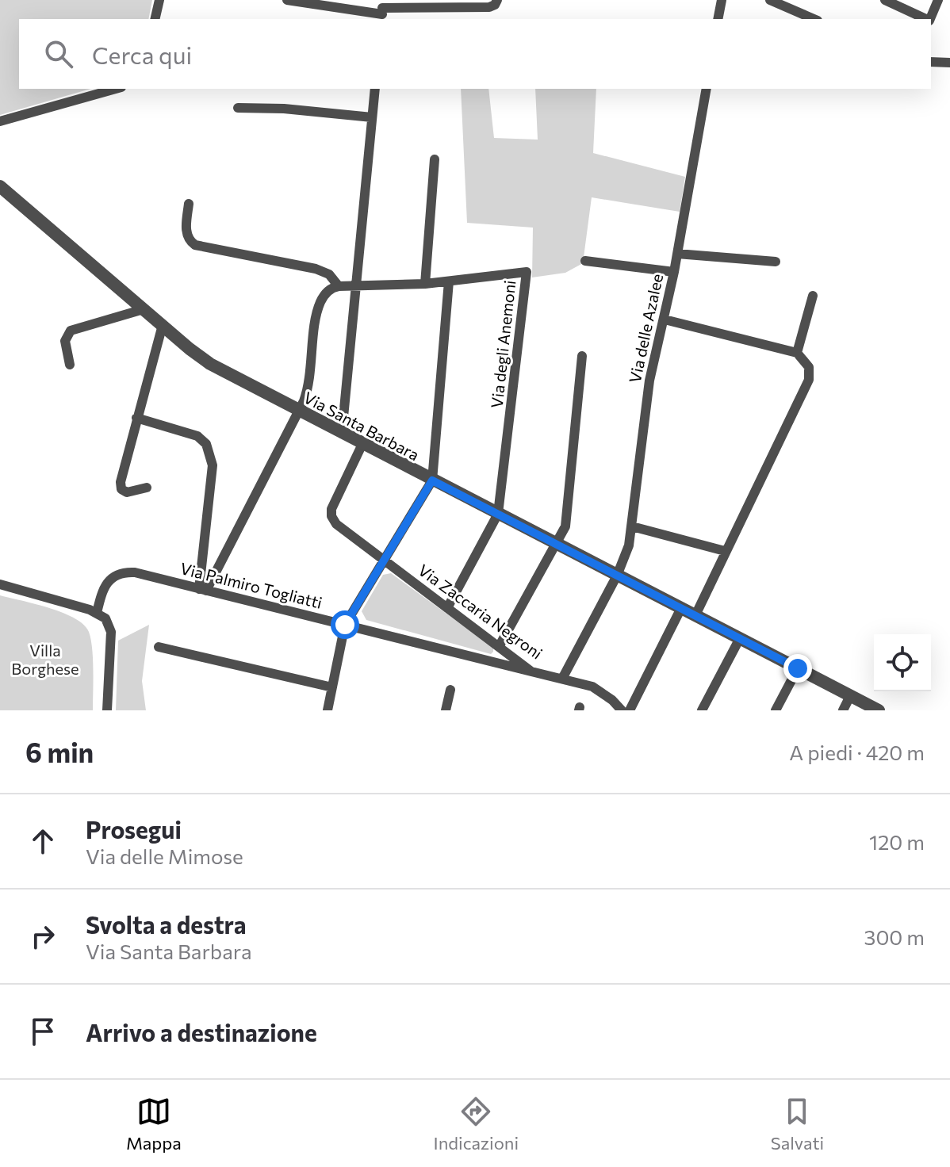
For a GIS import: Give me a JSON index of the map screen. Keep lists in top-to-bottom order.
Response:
{
  "streets": {
    "street": [
      "Via delle Azalee",
      "Via degli Anemoni",
      "Via Santa Barbara",
      "Via Palmiro Togliatti",
      "Via Zaccaria Negroni"
    ]
  },
  "crossings": [
    ["Via delle Azalee", "Via Santa Barbara"],
    ["Via delle Azalee", "Via Zaccaria Negroni"],
    ["Via degli Anemoni", "Via Santa Barbara"],
    ["Via Santa Barbara", "Via Zaccaria Negroni"],
    ["Via Palmiro Togliatti", "Via Zaccaria Negroni"]
  ],
  "parks": ["Villa Borghese"],
  "page": {
    "search": "Cerca qui",
    "heading": ["6 min", "A piedi · 420 m"],
    "list": [
      ["Prosegui", "Via delle Mimose", "120 m"],
      ["Svolta a destra", "Via Santa Barbara", "300 m"],
      "Arrivo a destinazione"
    ],
    "nav": ["Mappa", "Indicazioni", "Salvati"]
  }
}
